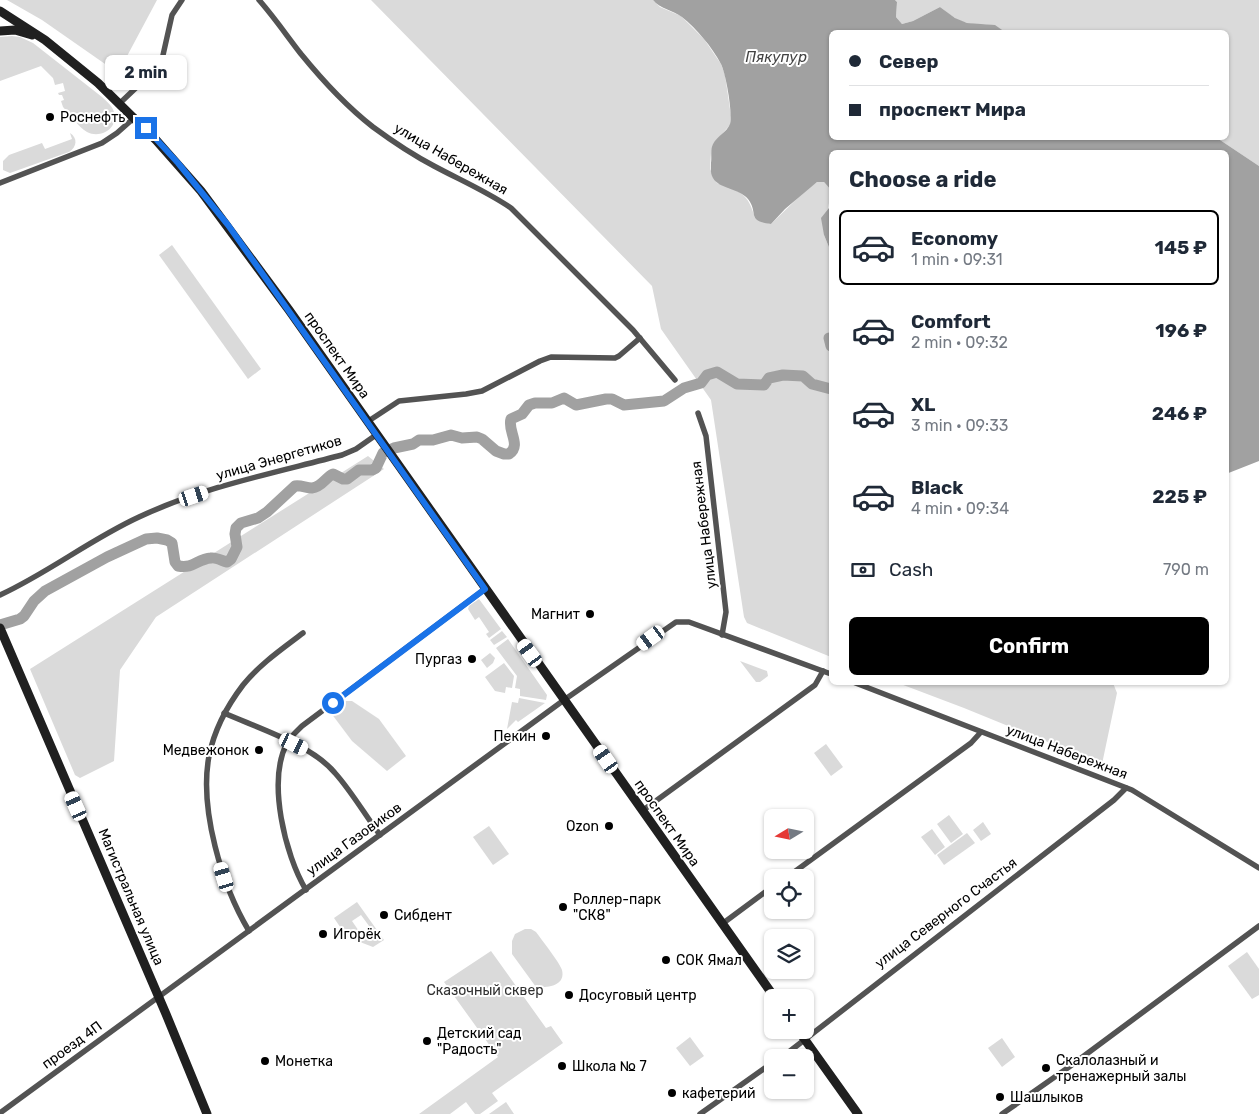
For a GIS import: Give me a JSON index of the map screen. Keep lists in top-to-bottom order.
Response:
{
  "streets": {
    "main road": ["проспект Мира", "Магистральная улица"],
    "street": [
      "улица Набережная",
      "улица Энергетиков",
      "улица Газовиков",
      "улица Северного Счастья",
      "проезд 4П"
    ]
  },
  "crossings": [
    ["улица Набережная", "улица Северного Счастья"],
    ["проспект Мира", "улица Энергетиков"],
    ["проспект Мира", "улица Газовиков"],
    ["улица Газовиков", "Магистральная улица"],
    ["улица Газовиков", "проезд 4П"],
    ["Магистральная улица", "проезд 4П"]
  ],
  "water": ["Пякупур"],
  "parks": ["Сказочный сквер"],
  "places": [
    "Роснефть",
    "Магнит",
    "Пургаз",
    "Пекин",
    "Медвежонок",
    "Ozon",
    "Роллер-парк \"СК8\"",
    "Сибдент",
    "Игорёк",
    "СОК Ямал",
    "Досуговый центр",
    "Детский сад \"Радость\"",
    "Монетка",
    "Школа № 7",
    "Скалолазный и тренажерный залы",
    "кафетерий",
    "Шашлыков"
  ],
  "north": "left",
  "page": {
    "banner": ["Север", "проспект Мира"],
    "bubble": "2 min",
    "heading": "Choose a ride",
    "list": [
      {
        "name": "Economy",
        "note": "1 min · 09:31",
        "value": "145 ₽"
      },
      {
        "name": "Comfort",
        "note": "2 min · 09:32",
        "value": "196 ₽"
      },
      {
        "name": "XL",
        "note": "3 min · 09:33",
        "value": "246 ₽"
      },
      {
        "name": "Black",
        "note": "4 min · 09:34",
        "value": "225 ₽"
      }
    ],
    "pay": ["Cash", "790 m"],
    "buttons": "Confirm",
    "map_buttons": ["+", "−"]
  }
}
